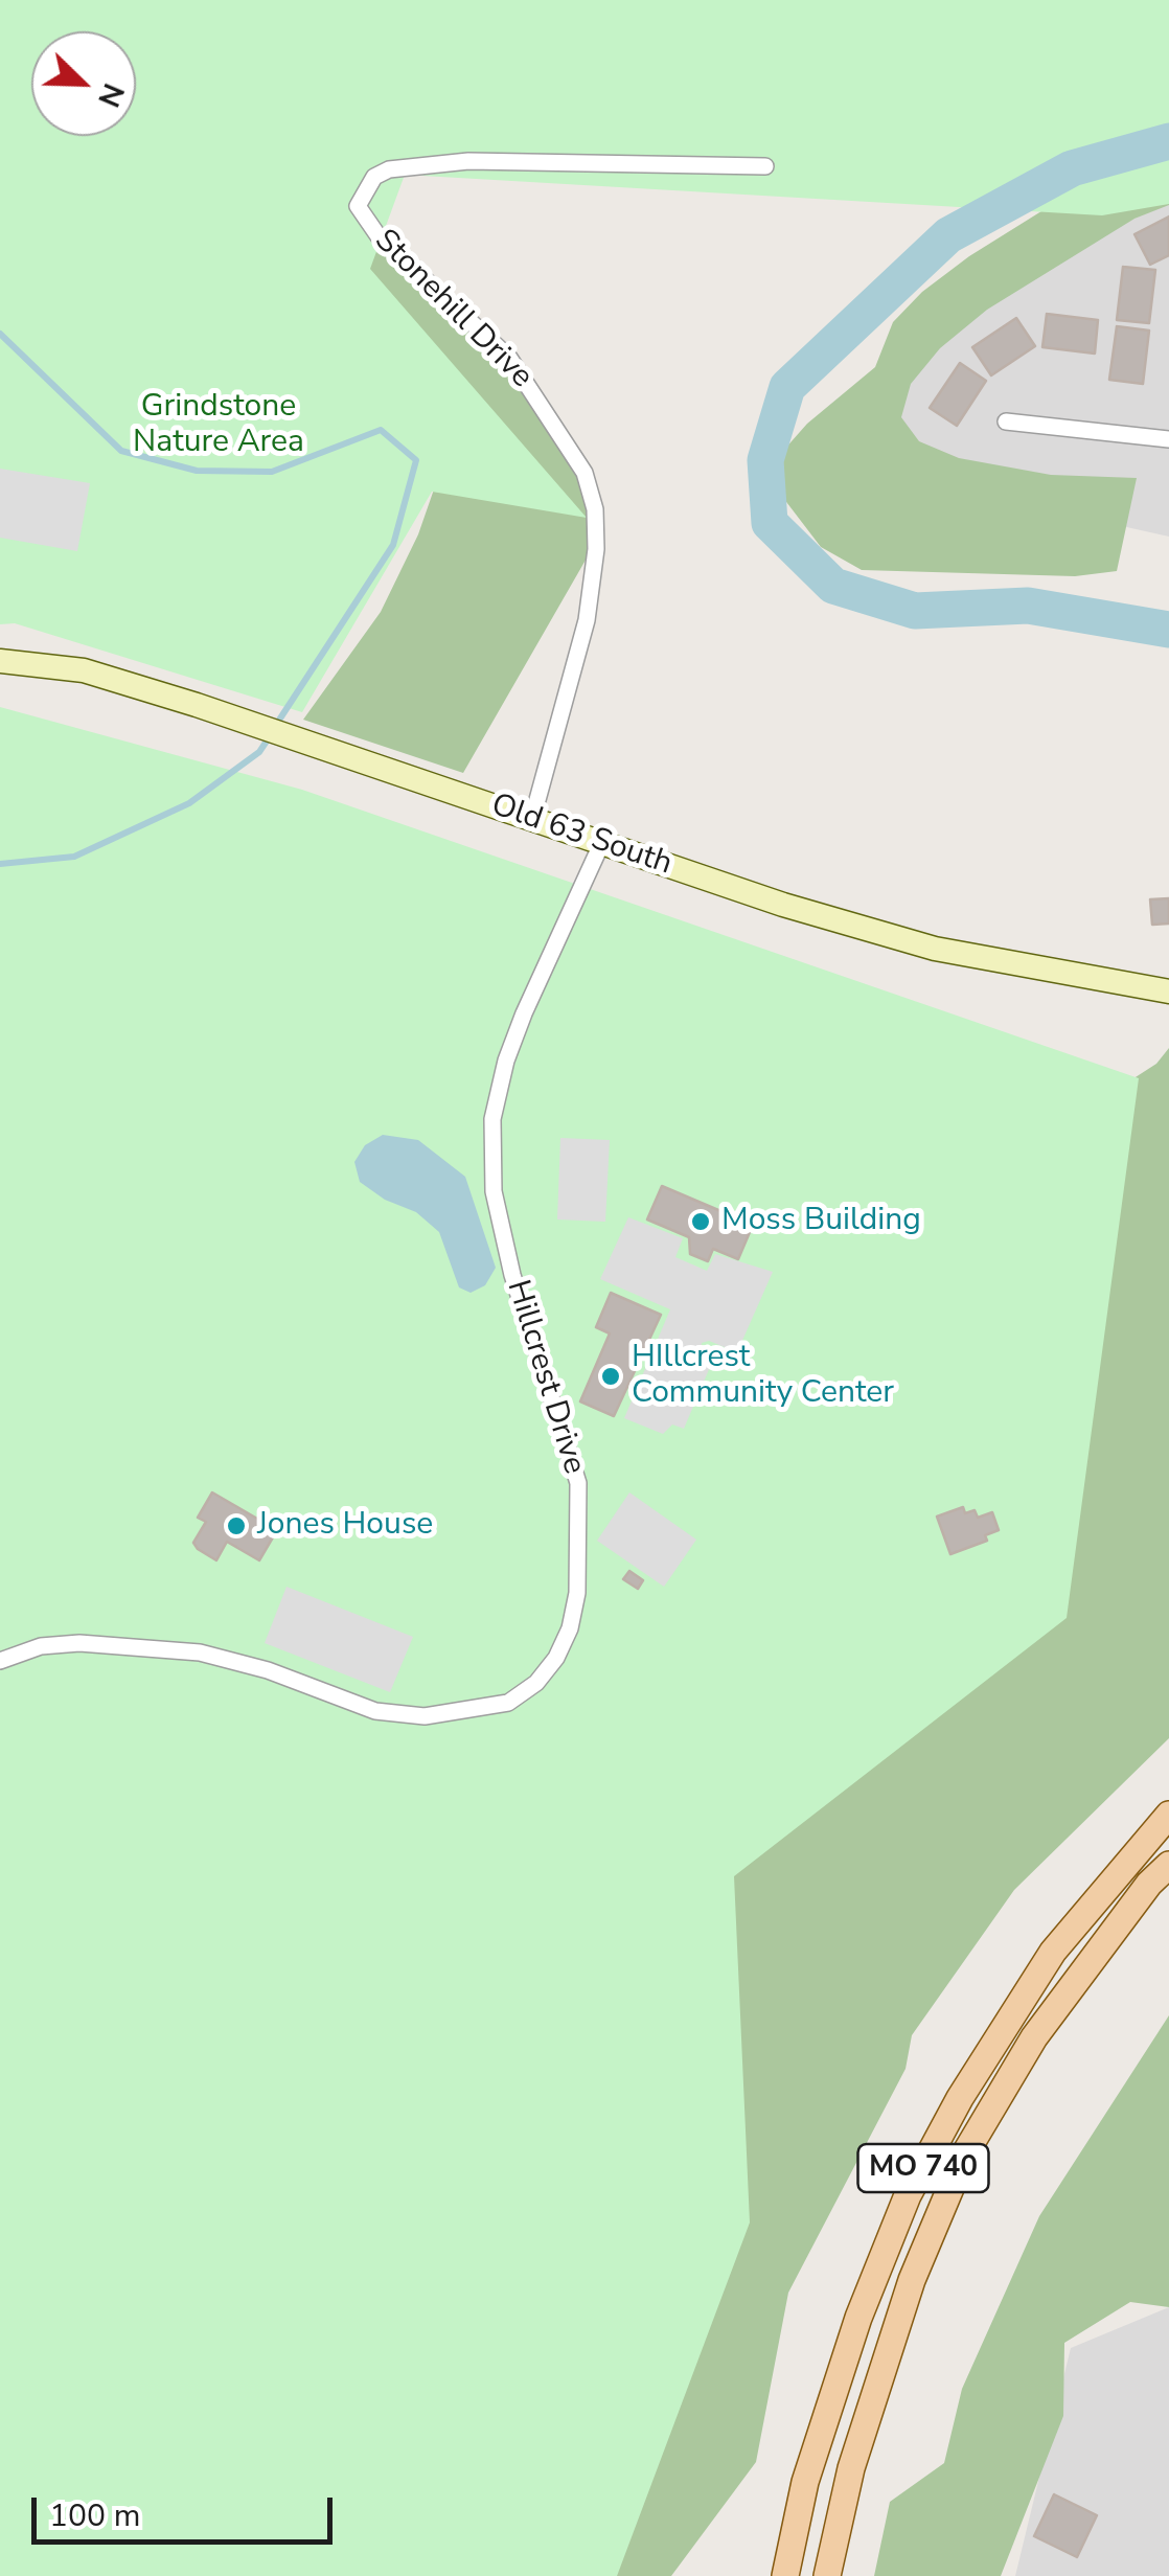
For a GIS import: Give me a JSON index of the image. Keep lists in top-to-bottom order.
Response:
{
  "streets": {
    "main road": ["Old 63 South", "MO 740"],
    "street": ["Stonehill Drive", "Hillcrest Drive"]
  },
  "crossings": [
    ["Stonehill Drive", "Old 63 South"],
    ["Old 63 South", "Hillcrest Drive"]
  ],
  "parks": ["Grindstone Nature Area"],
  "places": ["Moss Building", "HIllcrest Community Center", "Jones House"],
  "scale_bar": "100 m",
  "north": "bottom right"
}
